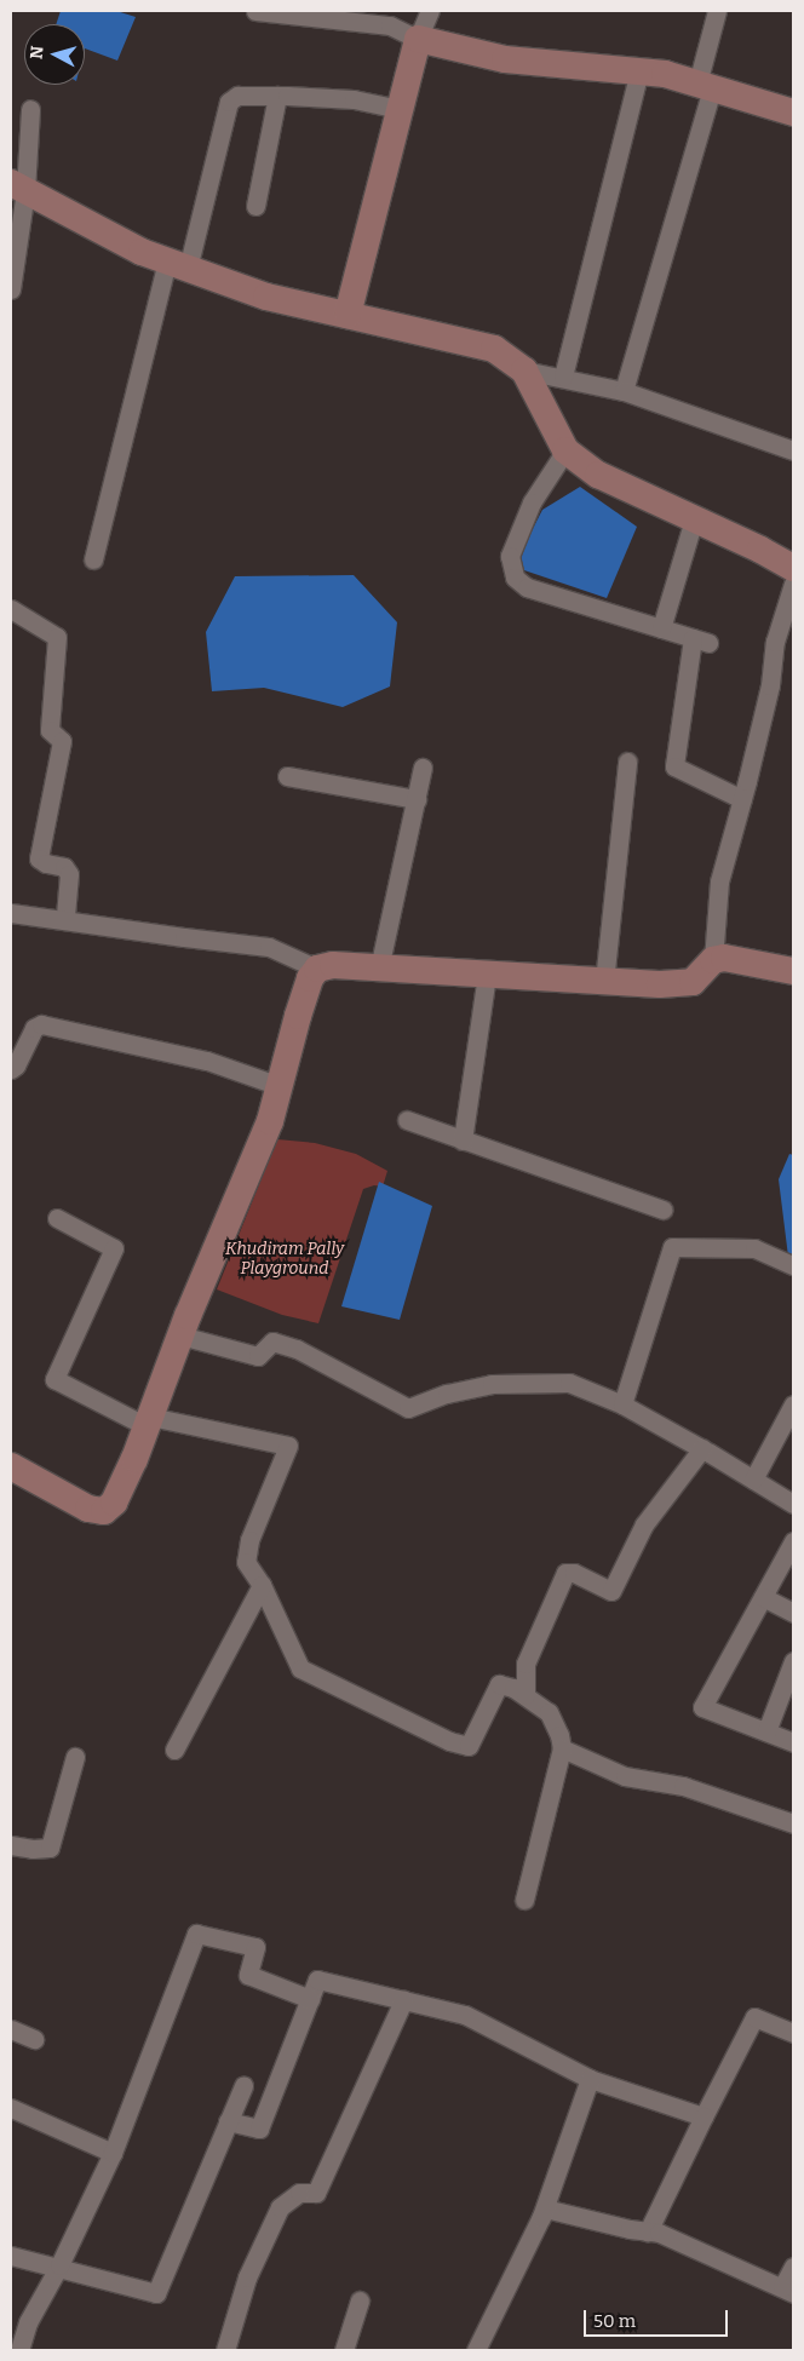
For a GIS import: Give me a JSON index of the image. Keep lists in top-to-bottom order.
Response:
{
  "parks": ["Khudiram Pally Playground"],
  "scale_bar": "50 m",
  "north": "left"
}
